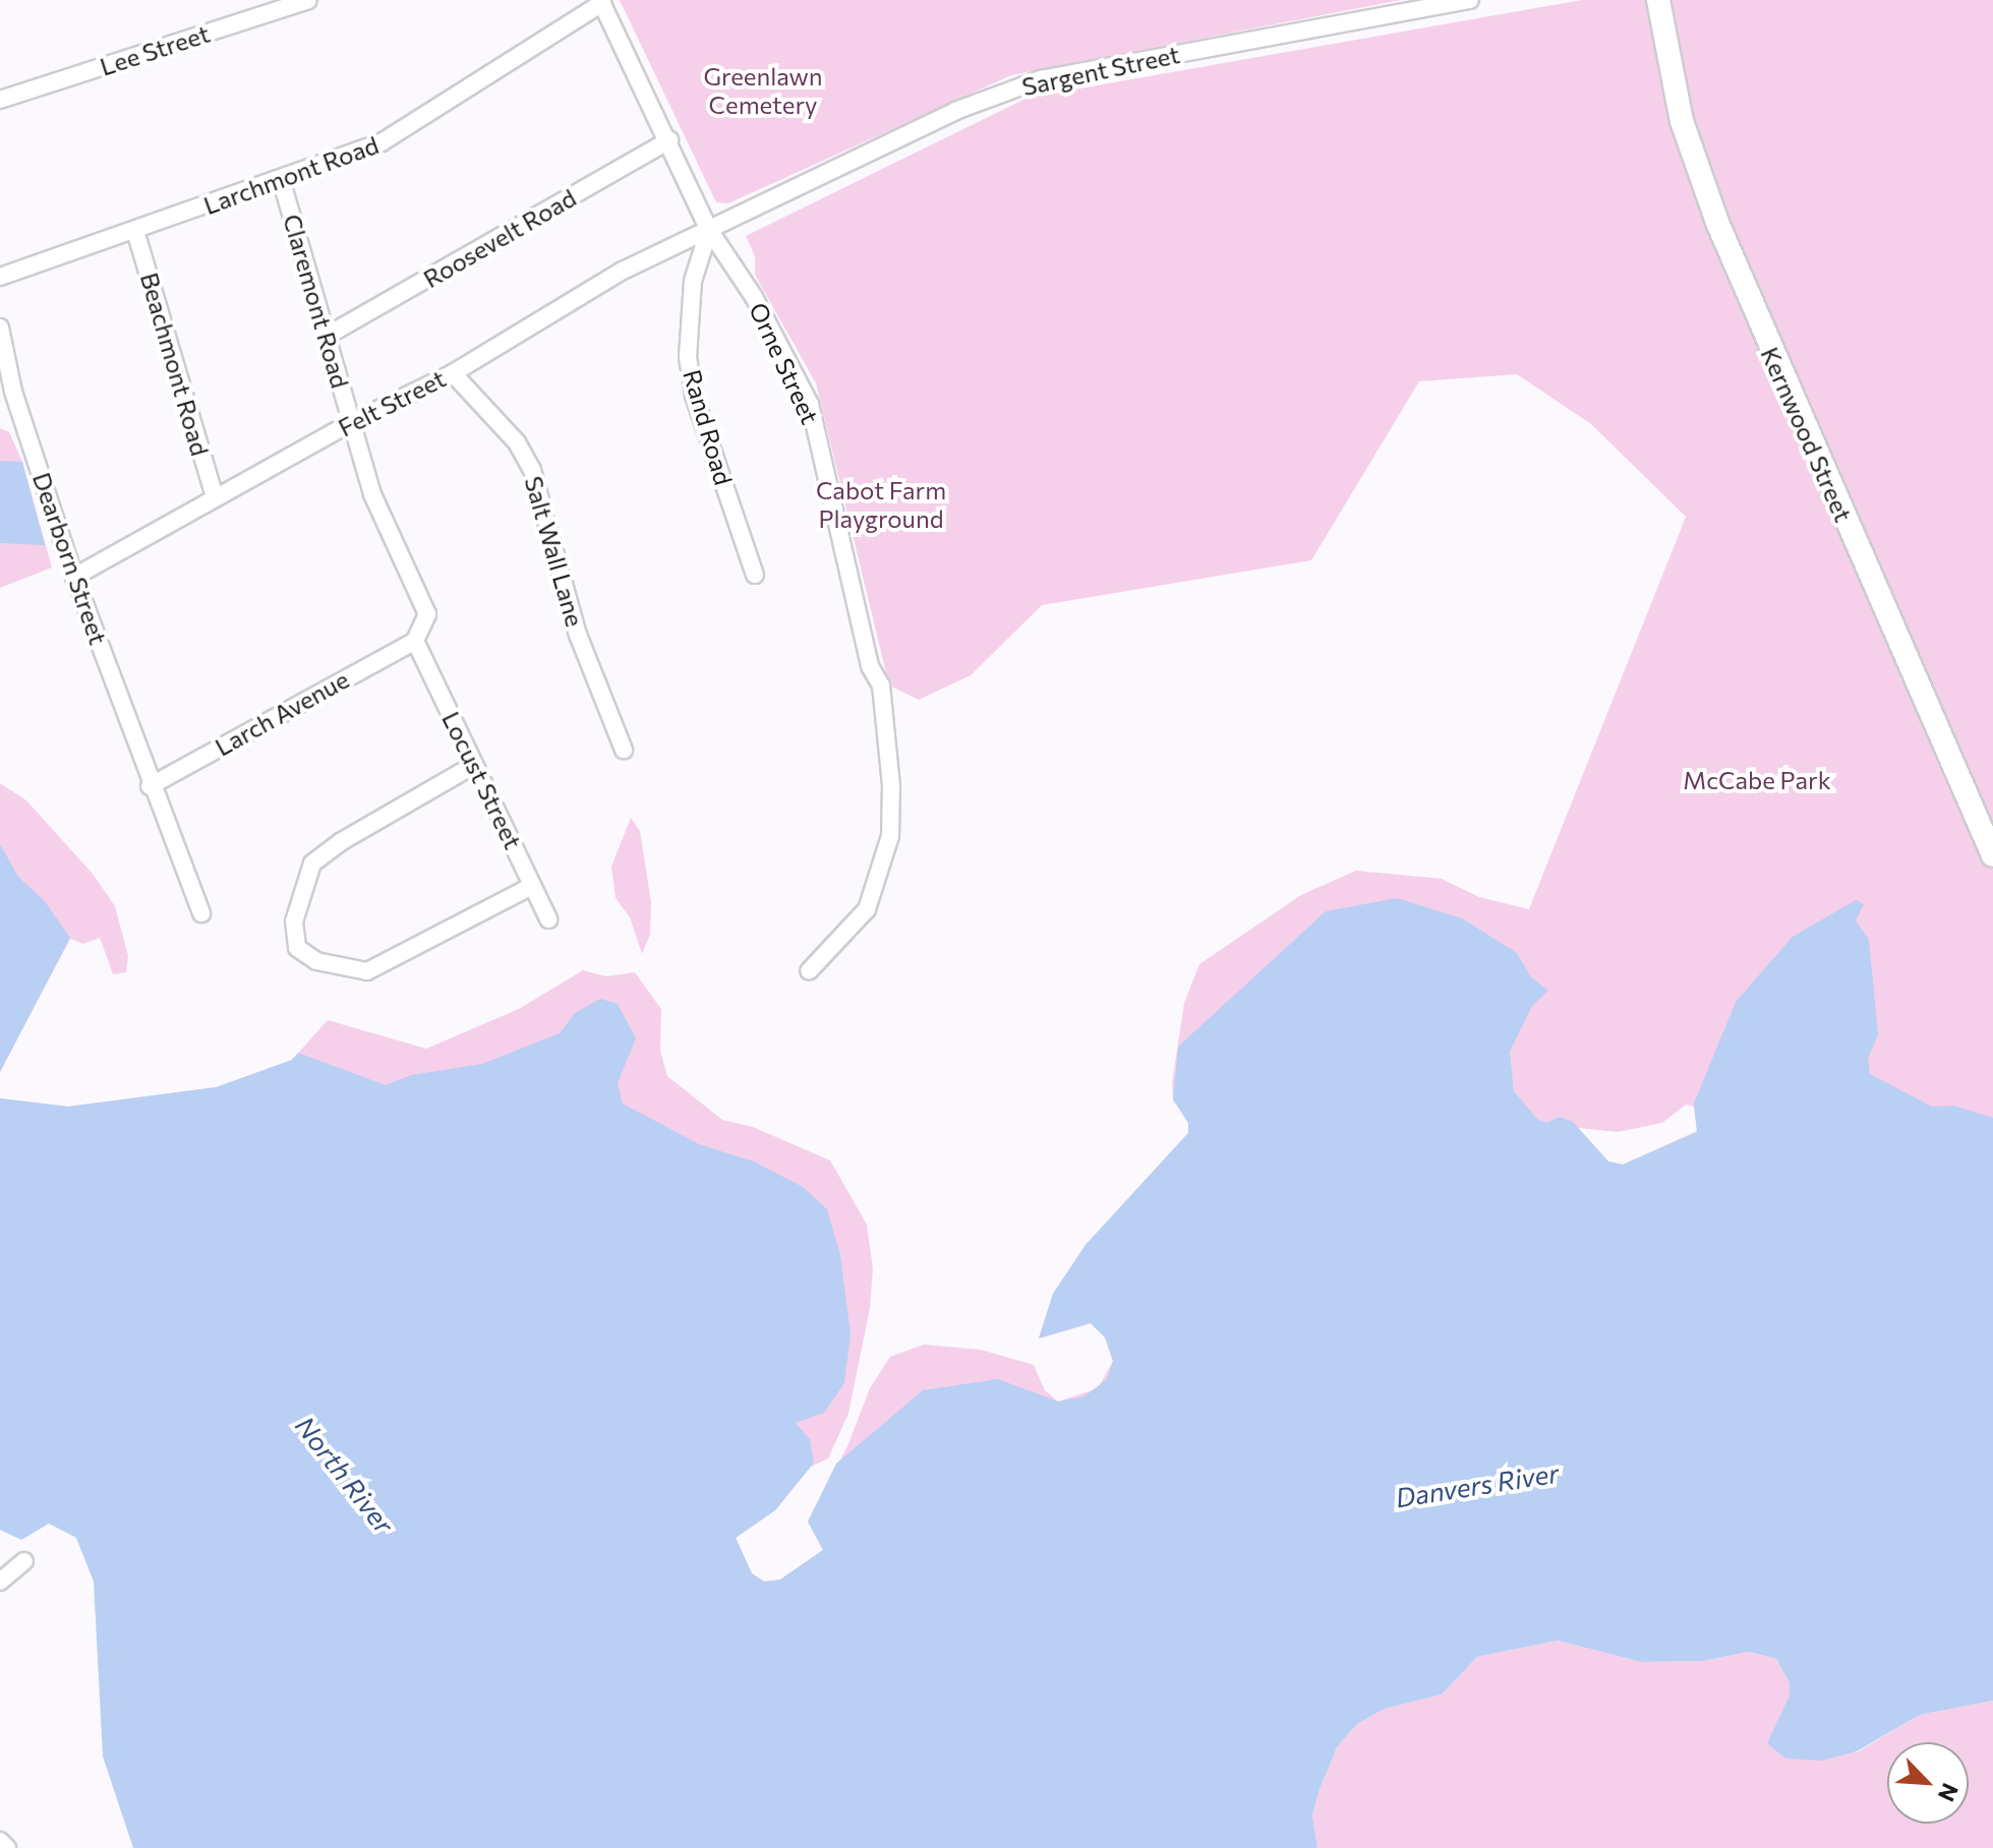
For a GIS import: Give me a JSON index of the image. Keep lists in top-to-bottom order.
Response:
{
  "streets": {
    "main road": ["Kernwood Street"],
    "street": [
      "Lee Street",
      "Sargent Street",
      "Larchmont Road",
      "Roosevelt Road",
      "Claremont Road",
      "Orne Street",
      "Beachmont Road",
      "Felt Street",
      "Rand Road",
      "Salt Wall Lane",
      "Dearborn Street",
      "Larch Avenue",
      "Locust Street"
    ]
  },
  "crossings": [
    ["Sargent Street", "Orne Street"],
    ["Sargent Street", "Felt Street"],
    ["Sargent Street", "Rand Road"],
    ["Larchmont Road", "Claremont Road"],
    ["Larchmont Road", "Orne Street"],
    ["Larchmont Road", "Beachmont Road"],
    ["Roosevelt Road", "Claremont Road"],
    ["Roosevelt Road", "Orne Street"],
    ["Claremont Road", "Felt Street"],
    ["Claremont Road", "Larch Avenue"],
    ["Claremont Road", "Locust Street"],
    ["Orne Street", "Felt Street"],
    ["Orne Street", "Rand Road"],
    ["Beachmont Road", "Felt Street"],
    ["Felt Street", "Rand Road"],
    ["Felt Street", "Salt Wall Lane"],
    ["Felt Street", "Dearborn Street"],
    ["Dearborn Street", "Larch Avenue"],
    ["Larch Avenue", "Locust Street"]
  ],
  "water": ["North River", "Danvers River"],
  "parks": ["Greenlawn Cemetery", "Cabot Farm Playground", "McCabe Park"],
  "north": "bottom right"
}
